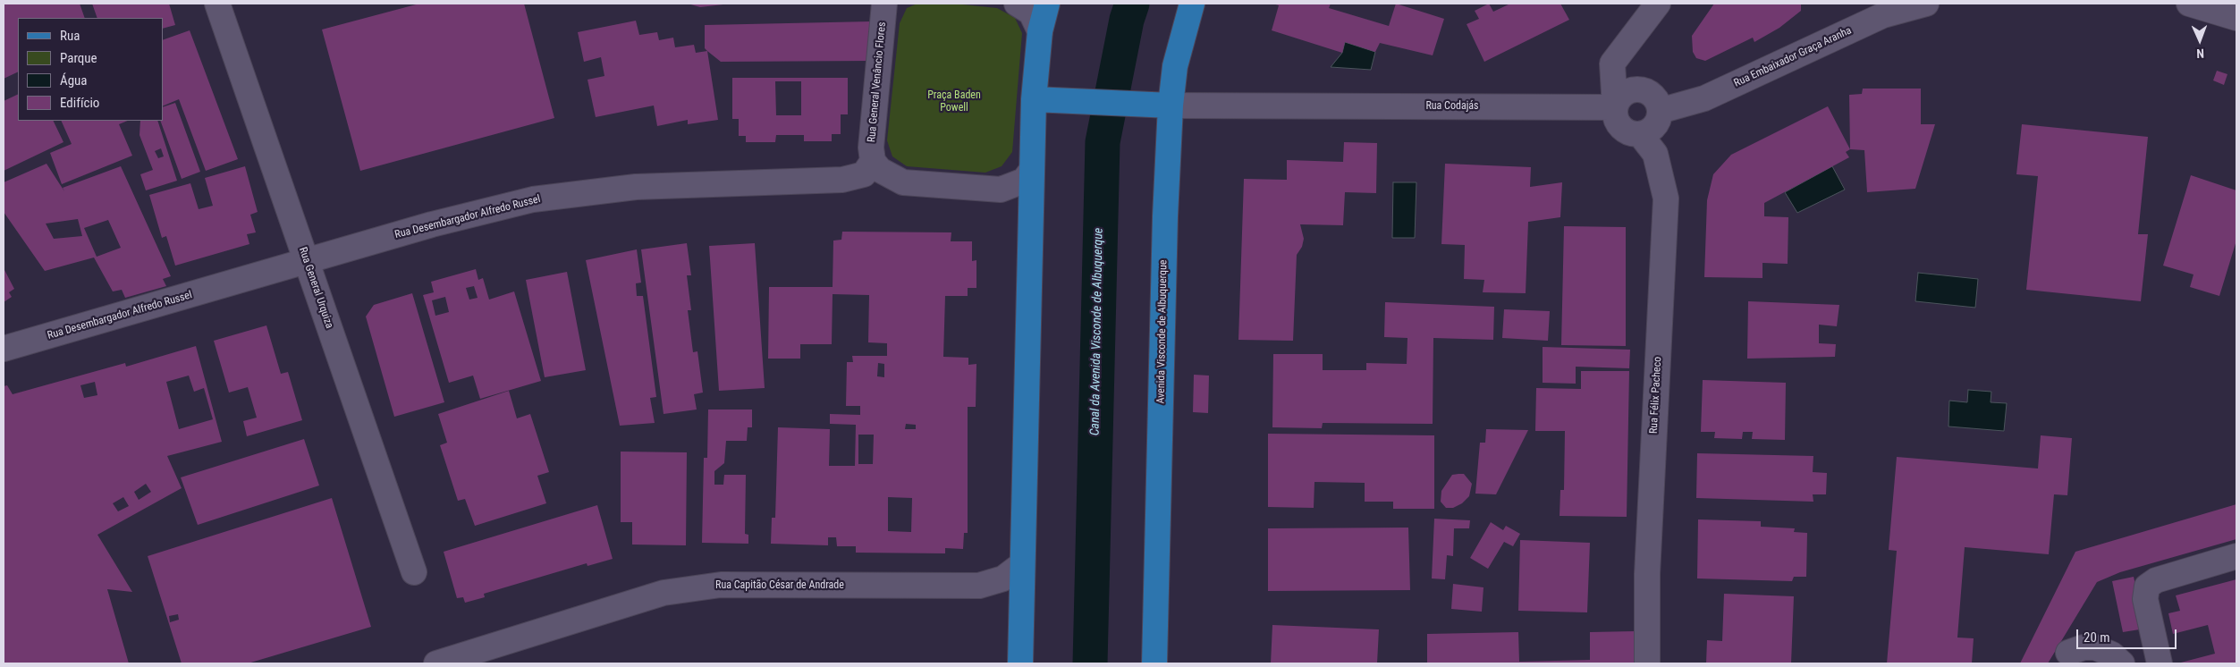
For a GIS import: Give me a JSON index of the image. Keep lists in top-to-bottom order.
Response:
{
  "streets": {
    "main road": ["Avenida Visconde de Albuquerque"],
    "street": [
      "Rua Embaixador Graça Aranha",
      "Rua General Venâncio Flores",
      "Rua Codajás",
      "Rua Desembargador Alfredo Russel",
      "Rua General Urquiza",
      "Rua Félix Pacheco",
      "Rua Capitão César de Andrade"
    ]
  },
  "crossings": [
    ["Rua Embaixador Graça Aranha", "Rua Codajás"],
    ["Rua Embaixador Graça Aranha", "Rua Félix Pacheco"],
    ["Rua General Venâncio Flores", "Rua Desembargador Alfredo Russel"],
    ["Rua Codajás", "Avenida Visconde de Albuquerque"],
    ["Rua Codajás", "Rua Félix Pacheco"],
    ["Rua Desembargador Alfredo Russel", "Rua General Urquiza"]
  ],
  "water": ["Canal da Avenida Visconde de Albuquerque"],
  "parks": ["Praça Baden Powell"],
  "legend": [
    "Rua",
    "Parque",
    "Água",
    "Edifício"
  ],
  "scale_bar": "20 m",
  "north": "bottom"
}
